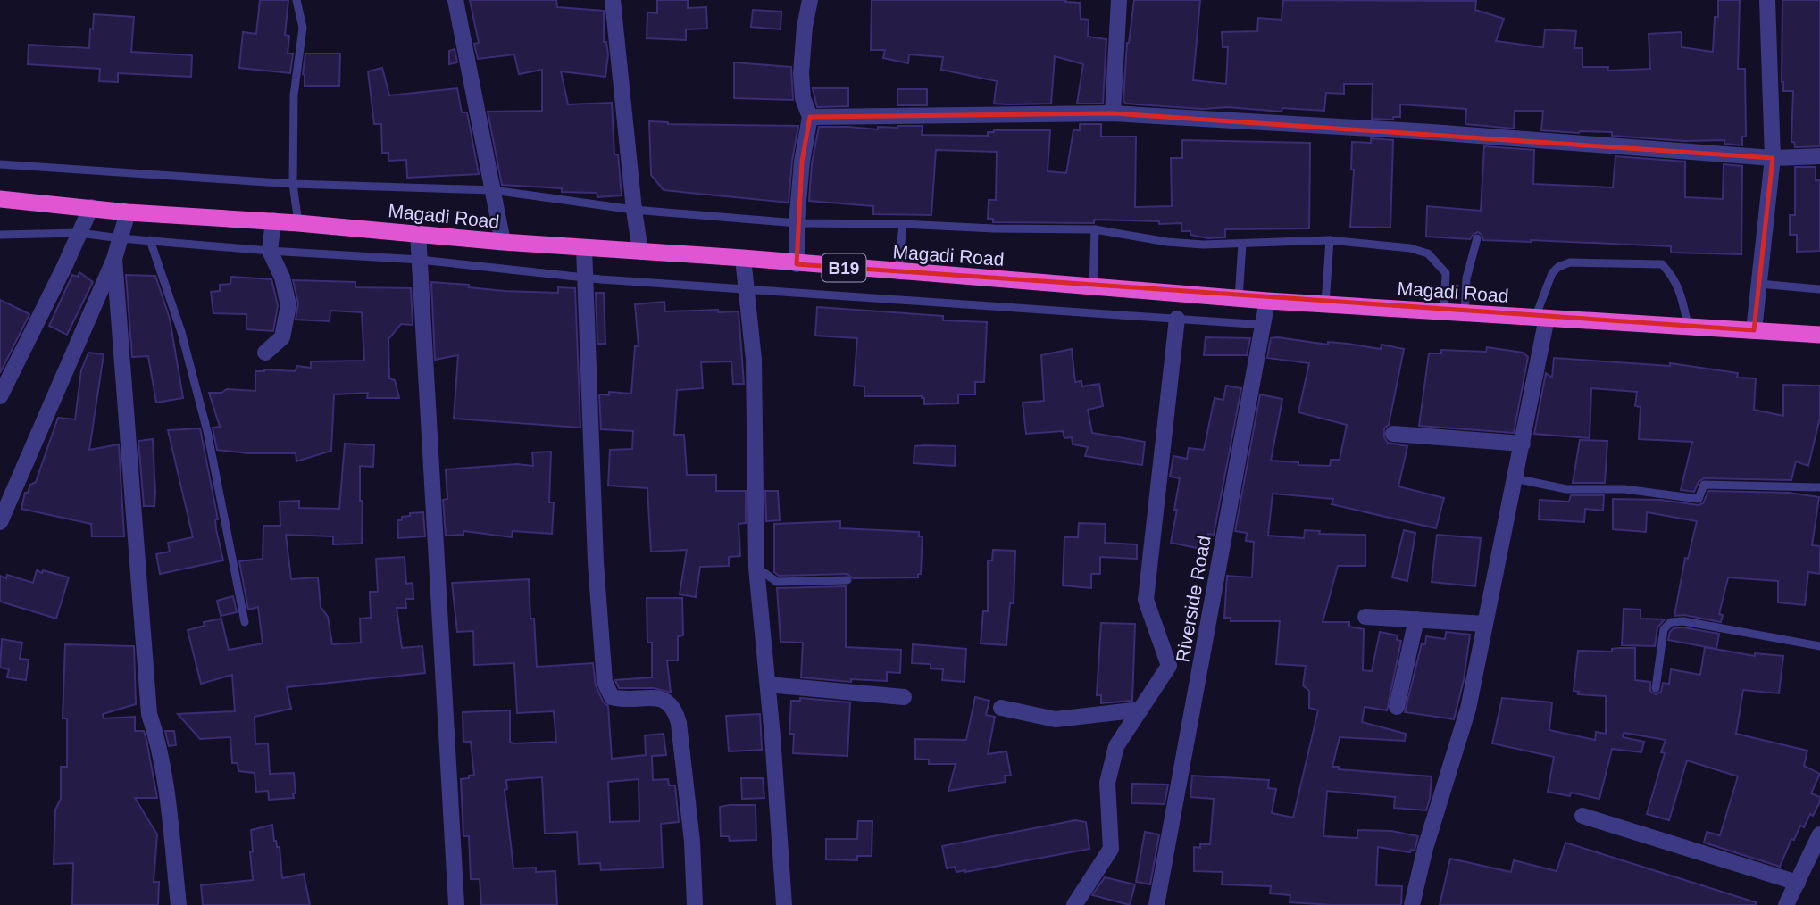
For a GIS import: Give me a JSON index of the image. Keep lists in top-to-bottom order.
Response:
{
  "streets": {
    "highway": ["Magadi Road", "B19"],
    "street": ["Riverside Road"]
  },
  "crossings": [
    ["Magadi Road", "Riverside Road"]
  ]
}
